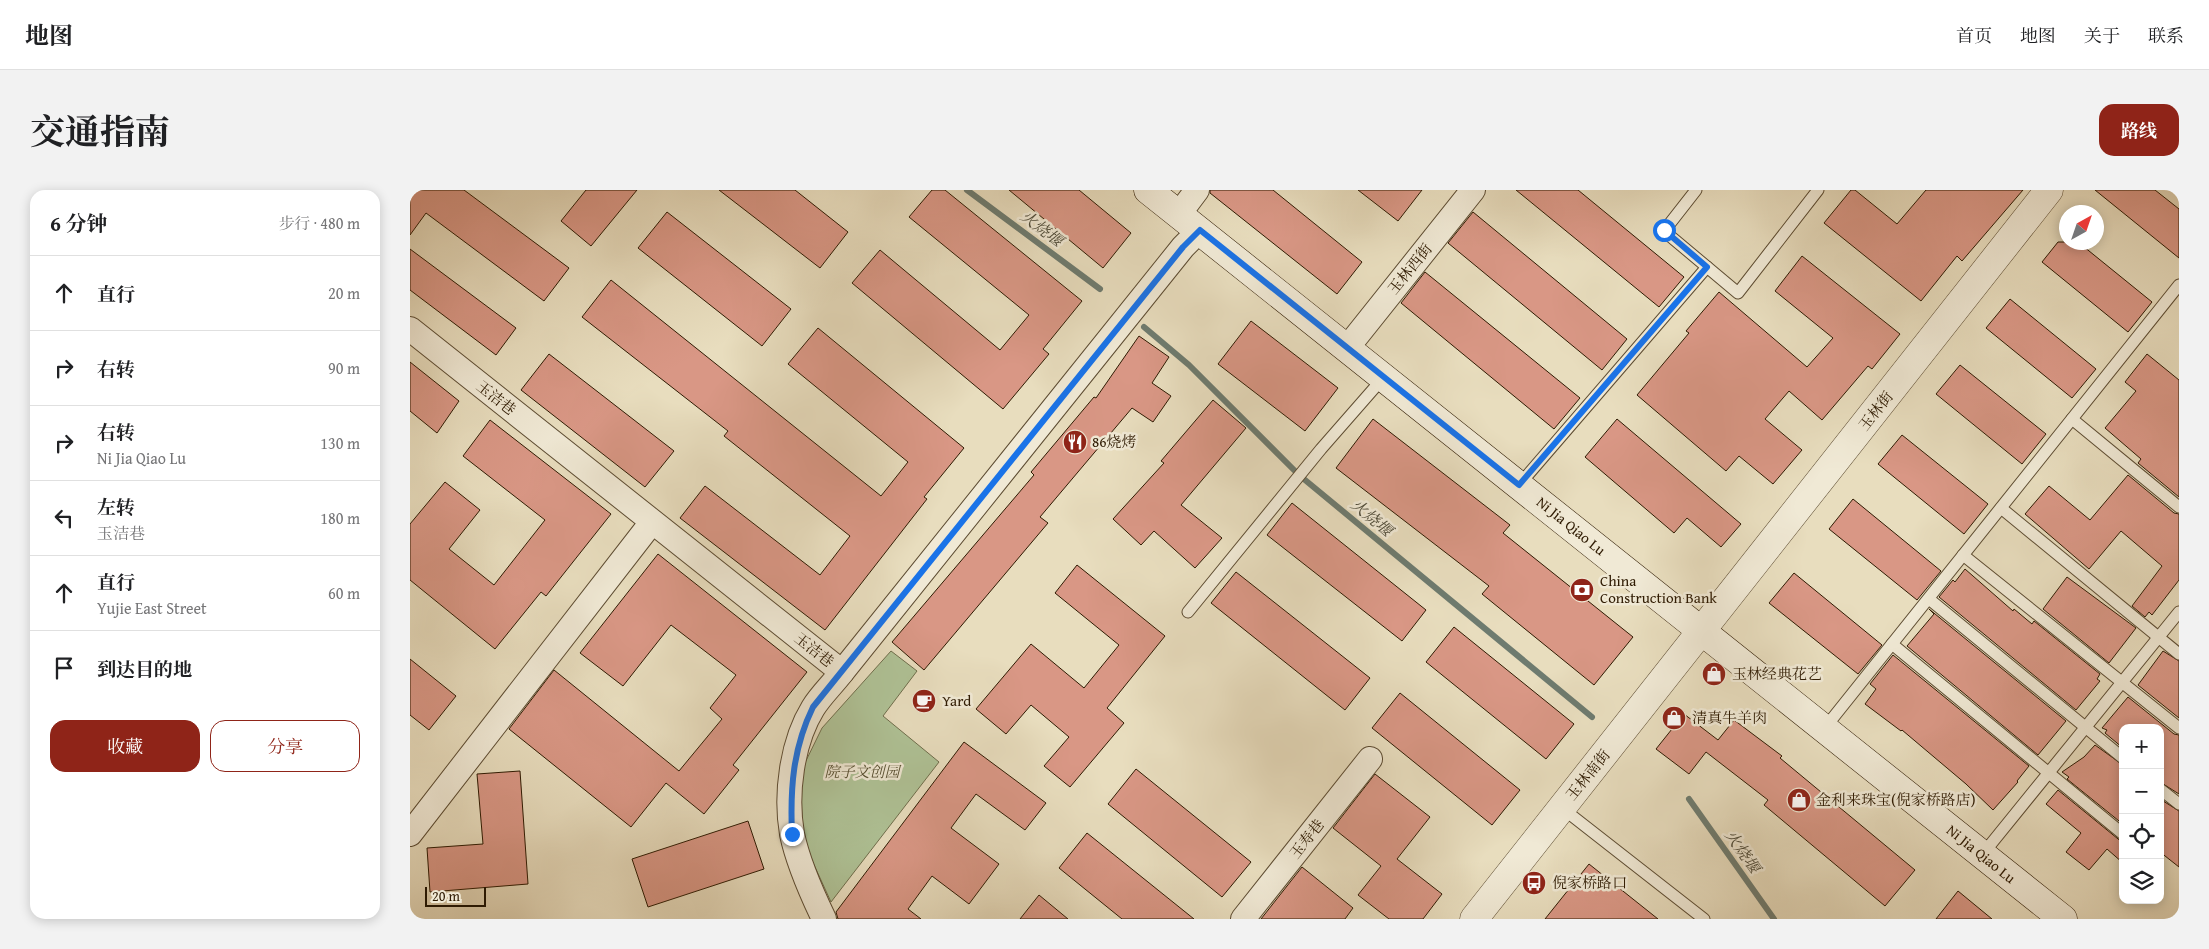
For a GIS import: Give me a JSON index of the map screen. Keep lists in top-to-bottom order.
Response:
{
  "streets": {
    "main road": ["玉林街", "Ni Jia Qiao Lu", "玉林南街"],
    "street": ["玉林西街", "玉洁巷", "玉寿巷"]
  },
  "crossings": [
    ["玉林西街", "Ni Jia Qiao Lu"],
    ["玉洁巷", "Ni Jia Qiao Lu"],
    ["玉林街", "Ni Jia Qiao Lu"],
    ["玉林街", "玉林南街"],
    ["Ni Jia Qiao Lu", "玉林南街"]
  ],
  "water": ["火烧堰"],
  "parks": ["院子文创园"],
  "places": {
    "restaurant": ["86烧烤"],
    "bank": ["China Construction Bank"],
    "shop": ["玉林经典花艺", "清真牛羊肉", "金利来珠宝(倪家桥路店)"],
    "cafe": ["Yard"],
    "bus stop": ["倪家桥路口"]
  },
  "scale_bar": "20 m",
  "north": "top right",
  "page": {
    "header": "地图",
    "nav": [
      "首页",
      "地图",
      "关于",
      "联系"
    ],
    "title": "交通指南",
    "buttons": [
      "路线",
      ["收藏", "分享"]
    ],
    "heading": ["6 分钟", "步行 · 480 m"],
    "list": [
      ["直行", "20 m"],
      ["右转", "90 m"],
      ["右转", "Ni Jia Qiao Lu", "130 m"],
      ["左转", "玉洁巷", "180 m"],
      ["直行", "Yujie East Street", "60 m"],
      "到达目的地"
    ],
    "map_buttons": ["+", "−"],
    "scale": "20 m"
  }
}
